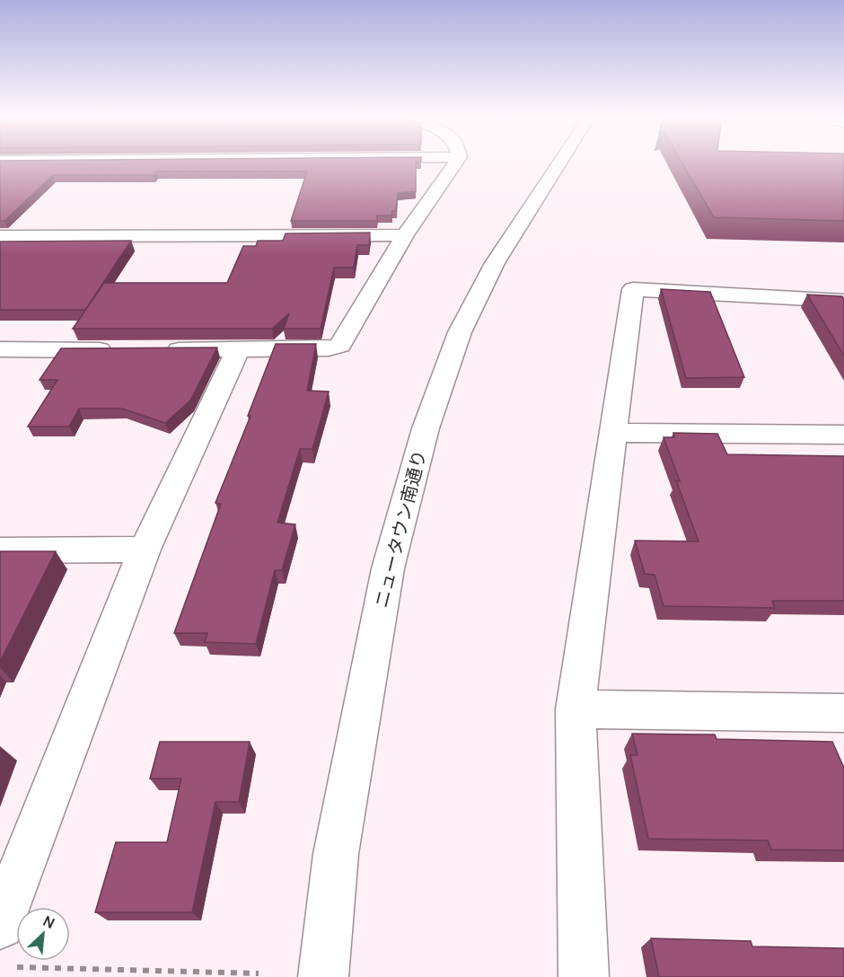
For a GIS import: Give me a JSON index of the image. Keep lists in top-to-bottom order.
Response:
{
  "streets": {
    "street": ["ニュータウン南通り"]
  },
  "north": "top right"
}
